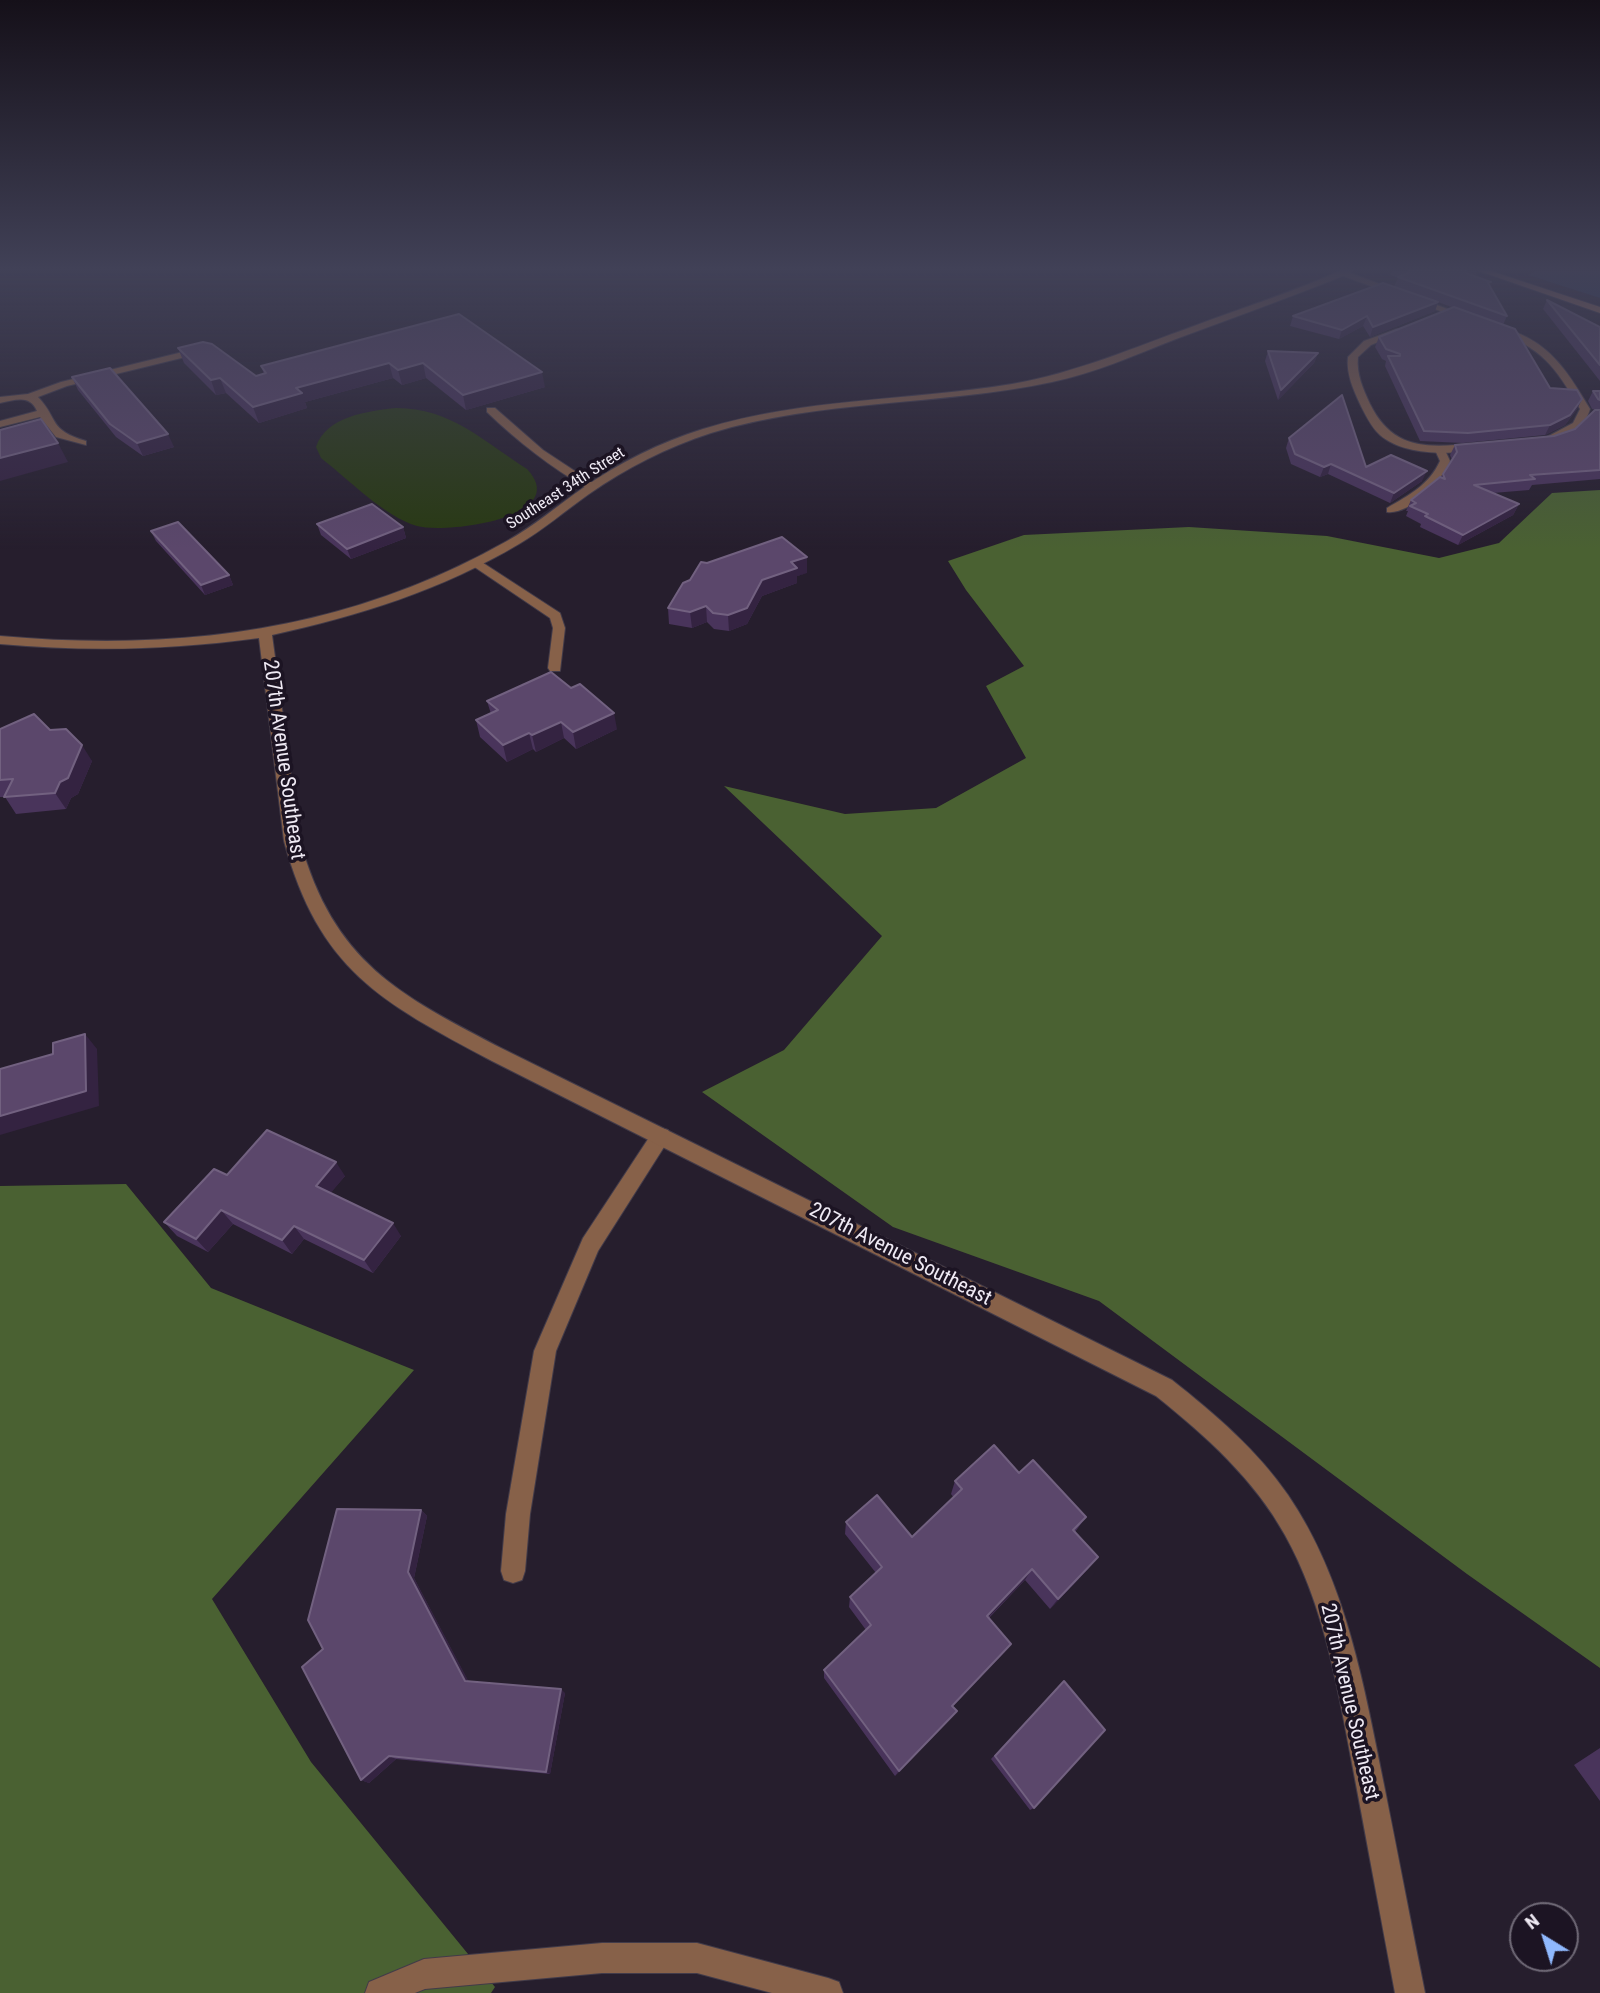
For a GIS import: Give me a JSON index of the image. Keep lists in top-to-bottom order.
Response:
{
  "streets": {
    "street": ["Southeast 34th Street", "207th Avenue Southeast"]
  },
  "crossings": [
    ["Southeast 34th Street", "207th Avenue Southeast"]
  ],
  "north": "top left"
}
